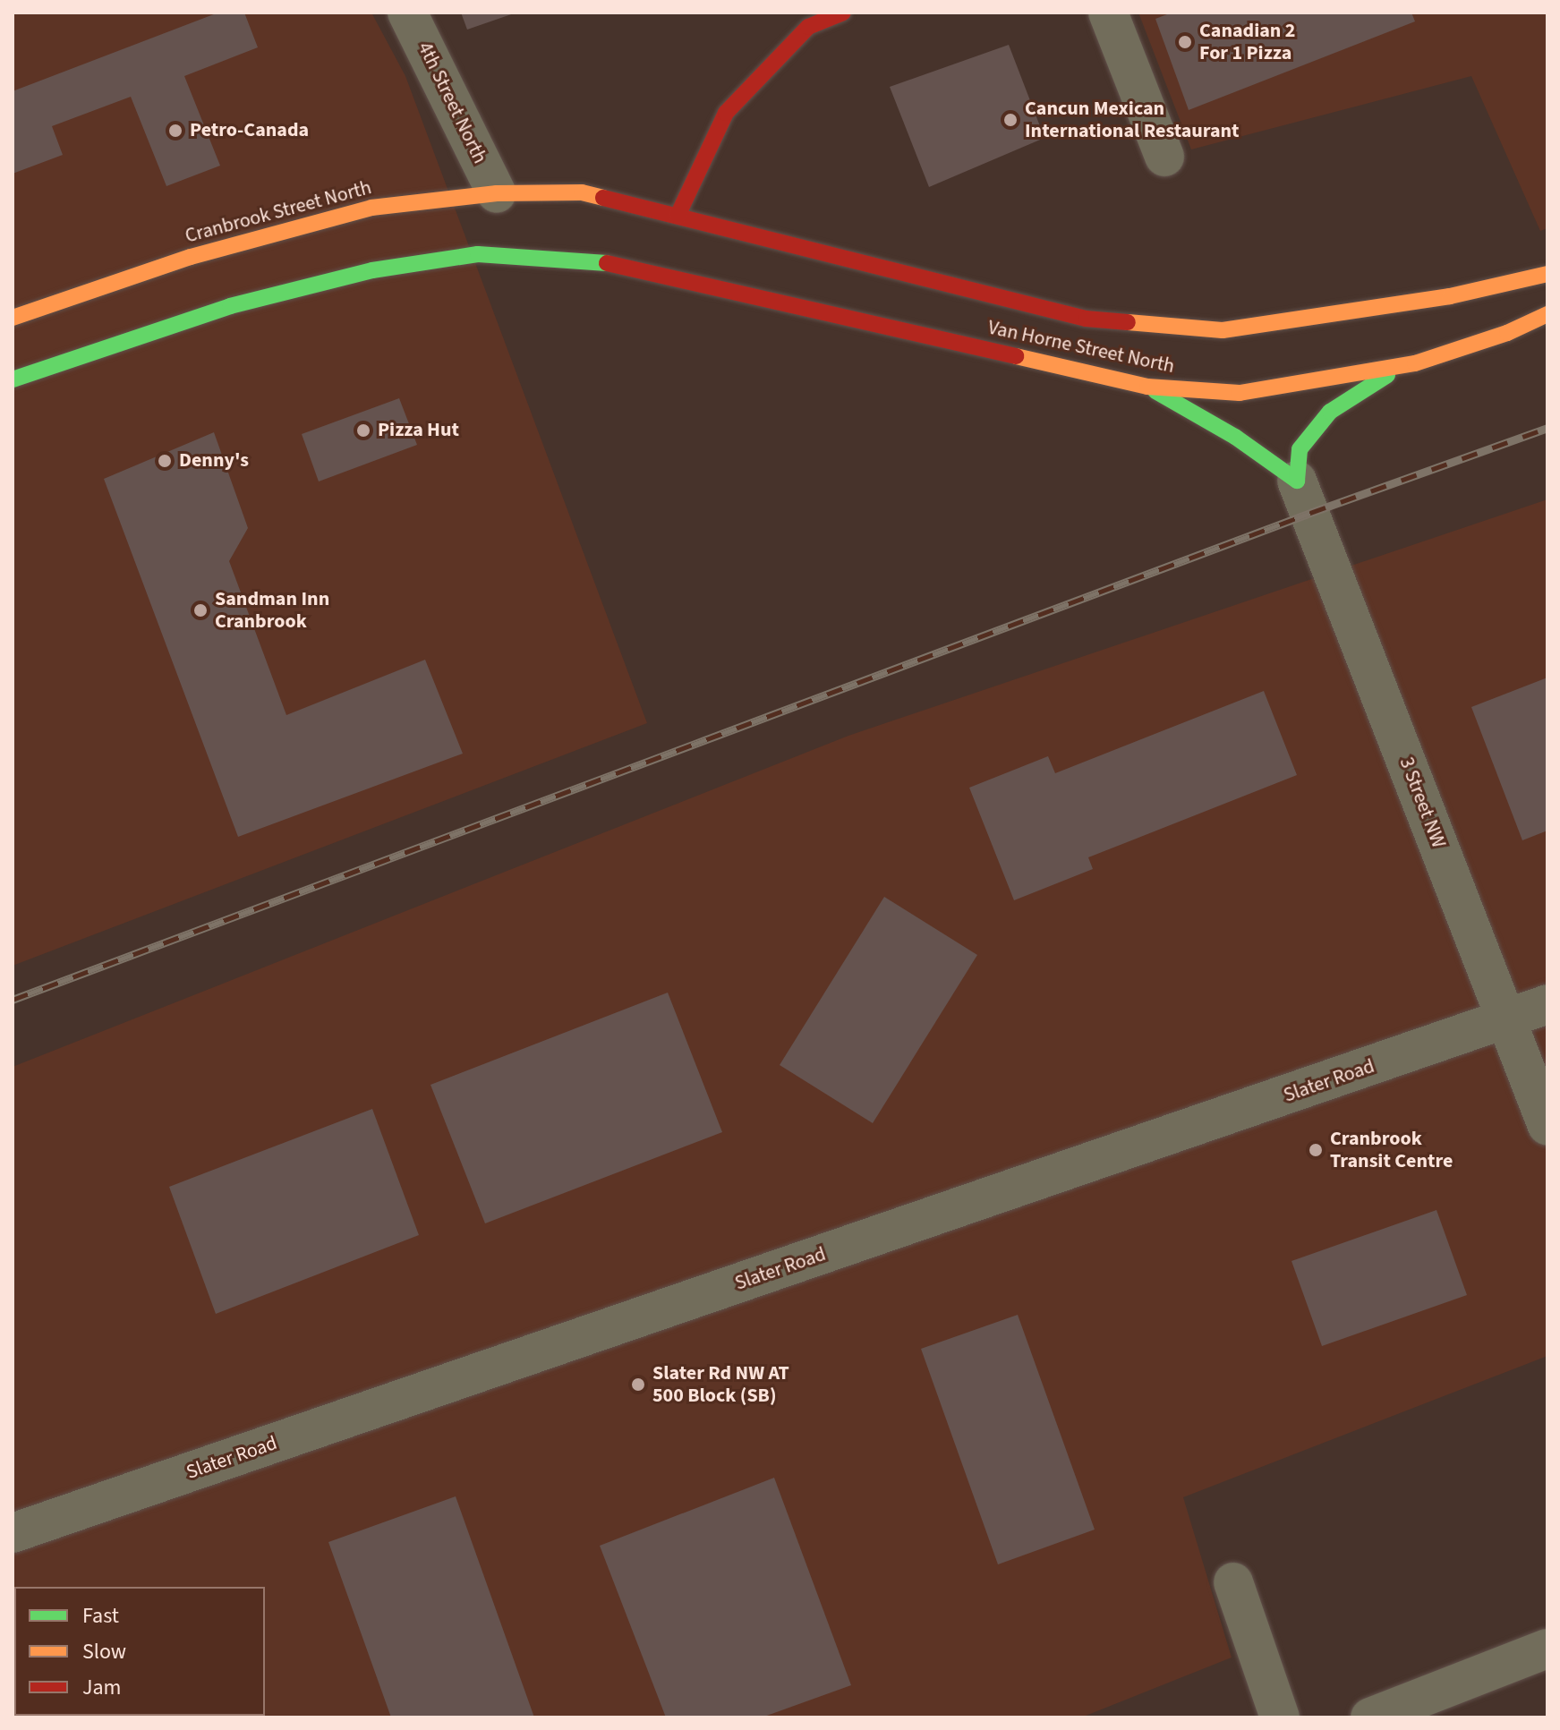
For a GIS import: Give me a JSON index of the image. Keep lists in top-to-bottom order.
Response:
{
  "streets": {
    "main road": ["Cranbrook Street North", "Van Horne Street North"],
    "street": ["4th Street North", "3 Street NW", "Slater Road"]
  },
  "crossings": [
    ["4th Street North", "Cranbrook Street North"],
    ["Cranbrook Street North", "Van Horne Street North"],
    ["3 Street NW", "Slater Road"]
  ],
  "places": [
    "Canadian 2 For 1 Pizza",
    "Cancun Mexican International Restaurant",
    "Petro-Canada",
    "Pizza Hut",
    "Denny's",
    "Sandman Inn Cranbrook",
    "Cranbrook Transit Centre",
    "Slater Rd NW AT 500 Block (SB)"
  ],
  "legend": ["Fast", "Slow", "Jam"]
}
